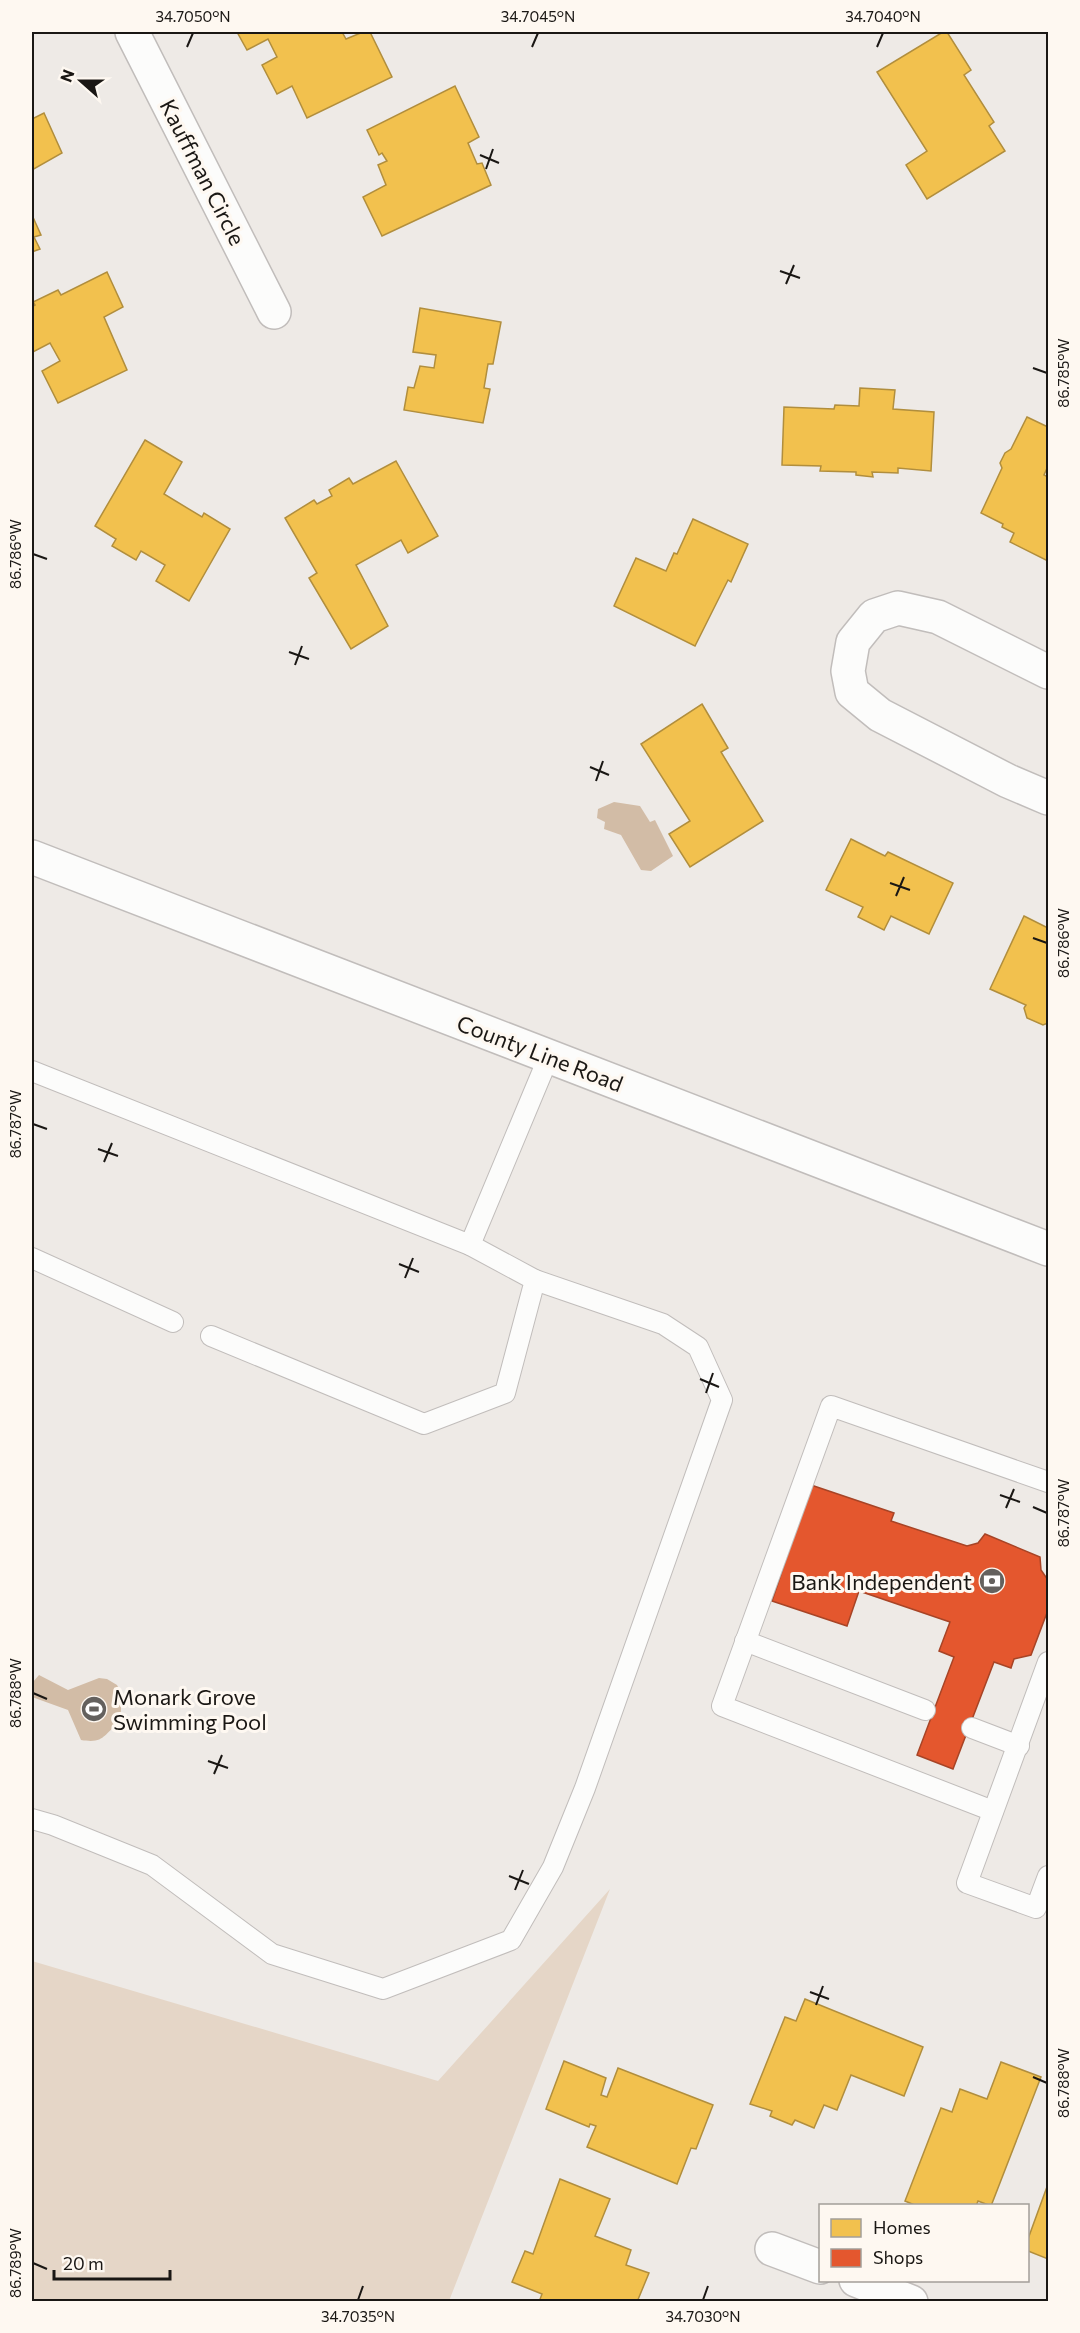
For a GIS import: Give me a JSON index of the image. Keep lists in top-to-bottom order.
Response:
{
  "streets": {
    "main road": ["Kauffman Circle", "County Line Road"]
  },
  "places": {
    "bank": ["Bank Independent"],
    "sports": ["Monark Grove Swimming Pool"]
  },
  "legend": ["Homes", "Shops"],
  "scale_bar": "20 m",
  "north": "left",
  "coordinates": [
    "34.7050°N",
    "34.7045°N",
    "34.7040°N",
    "86.785°W",
    "86.786°W",
    "86.787°W",
    "86.788°W",
    "86.789°W",
    "34.7035°N",
    "34.7030°N"
  ]
}
